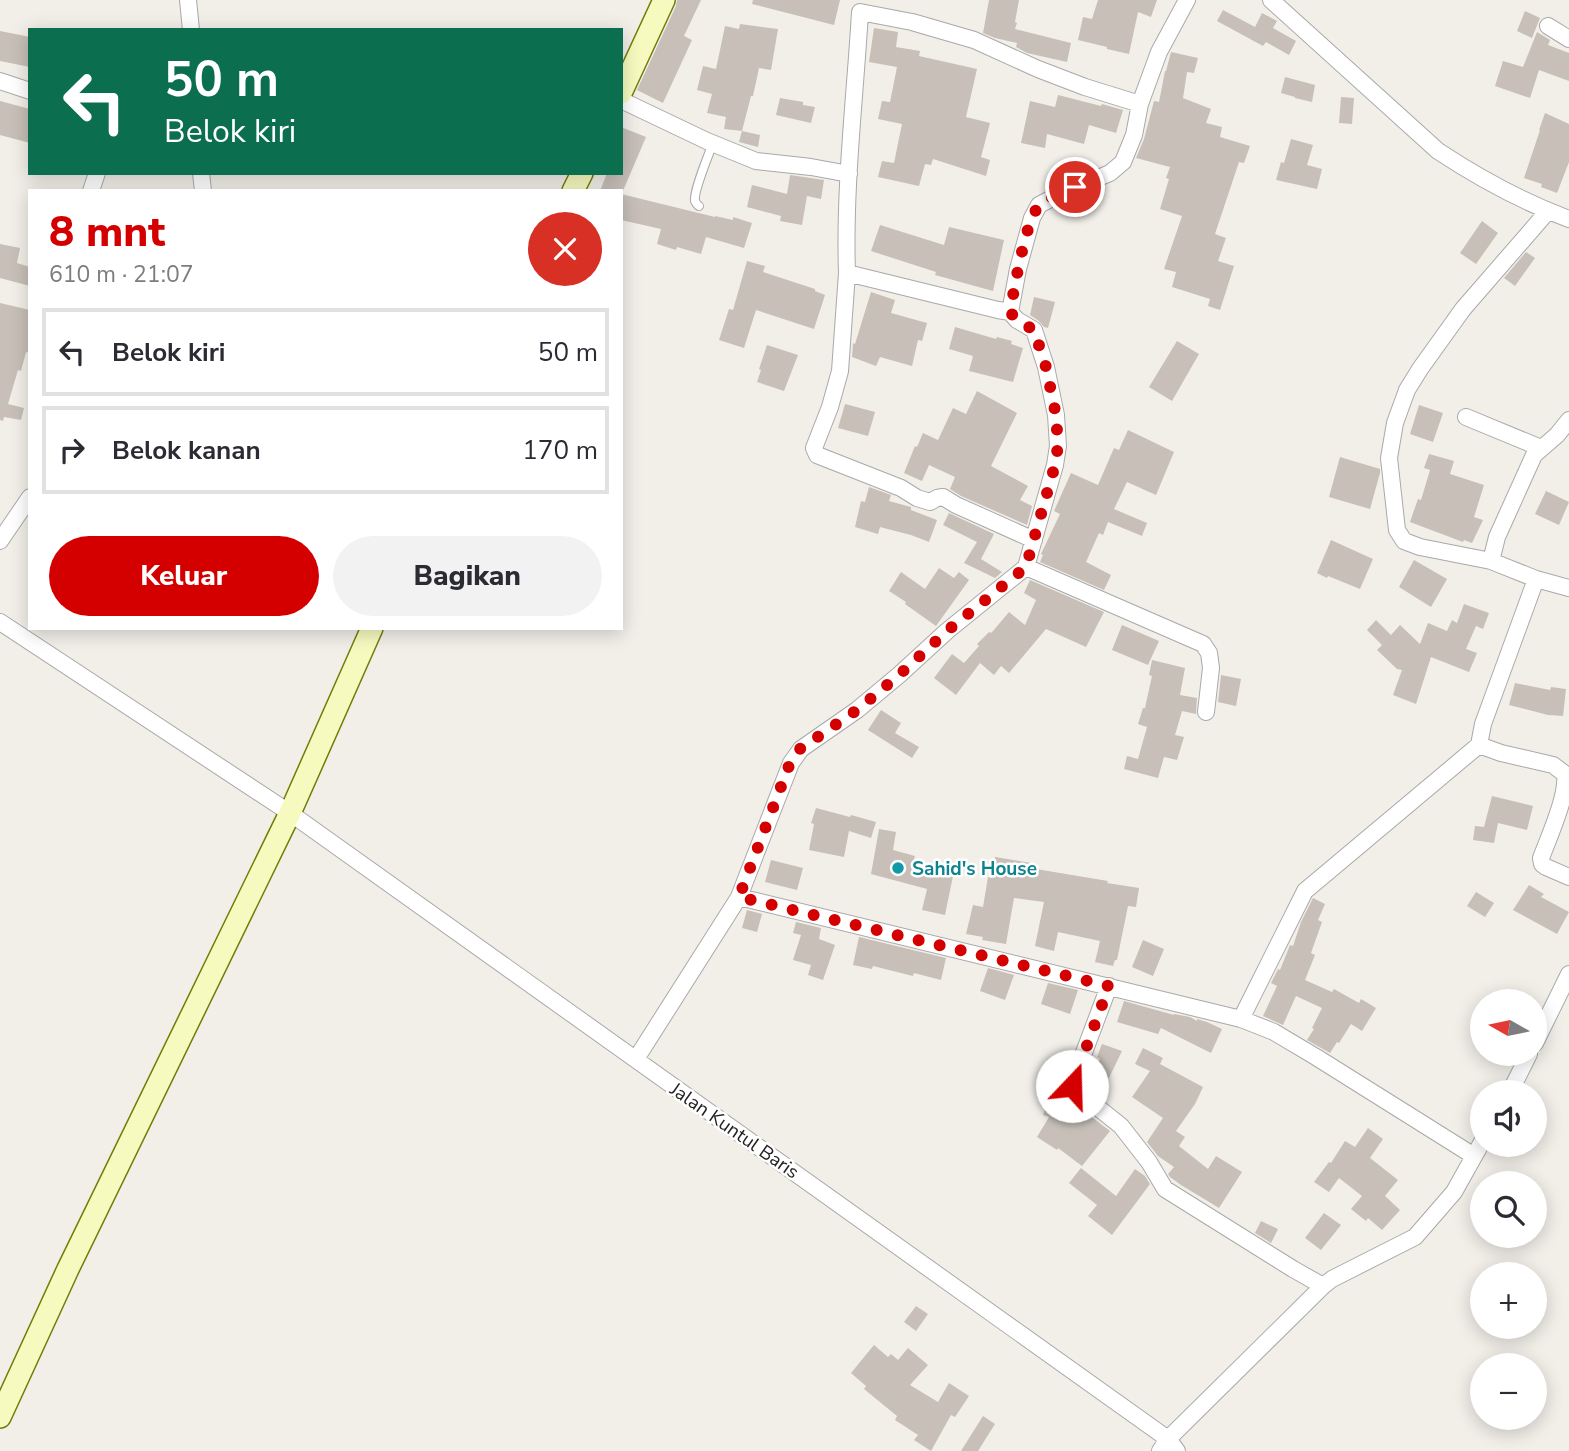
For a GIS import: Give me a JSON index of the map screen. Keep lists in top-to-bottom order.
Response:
{
  "streets": {
    "street": ["Jalan Kuntul Baris"]
  },
  "places": ["Sahid's House"],
  "north": "left",
  "page": {
    "turn": ["50 m", "Belok kiri"],
    "heading": ["8 mnt", "610 m · 21:07"],
    "list": [
      {
        "name": "Belok kiri",
        "value": "50 m"
      },
      {
        "name": "Belok kanan",
        "value": "170 m"
      }
    ],
    "buttons": ["Keluar", "Bagikan"],
    "map_buttons": ["+", "−"]
  }
}
